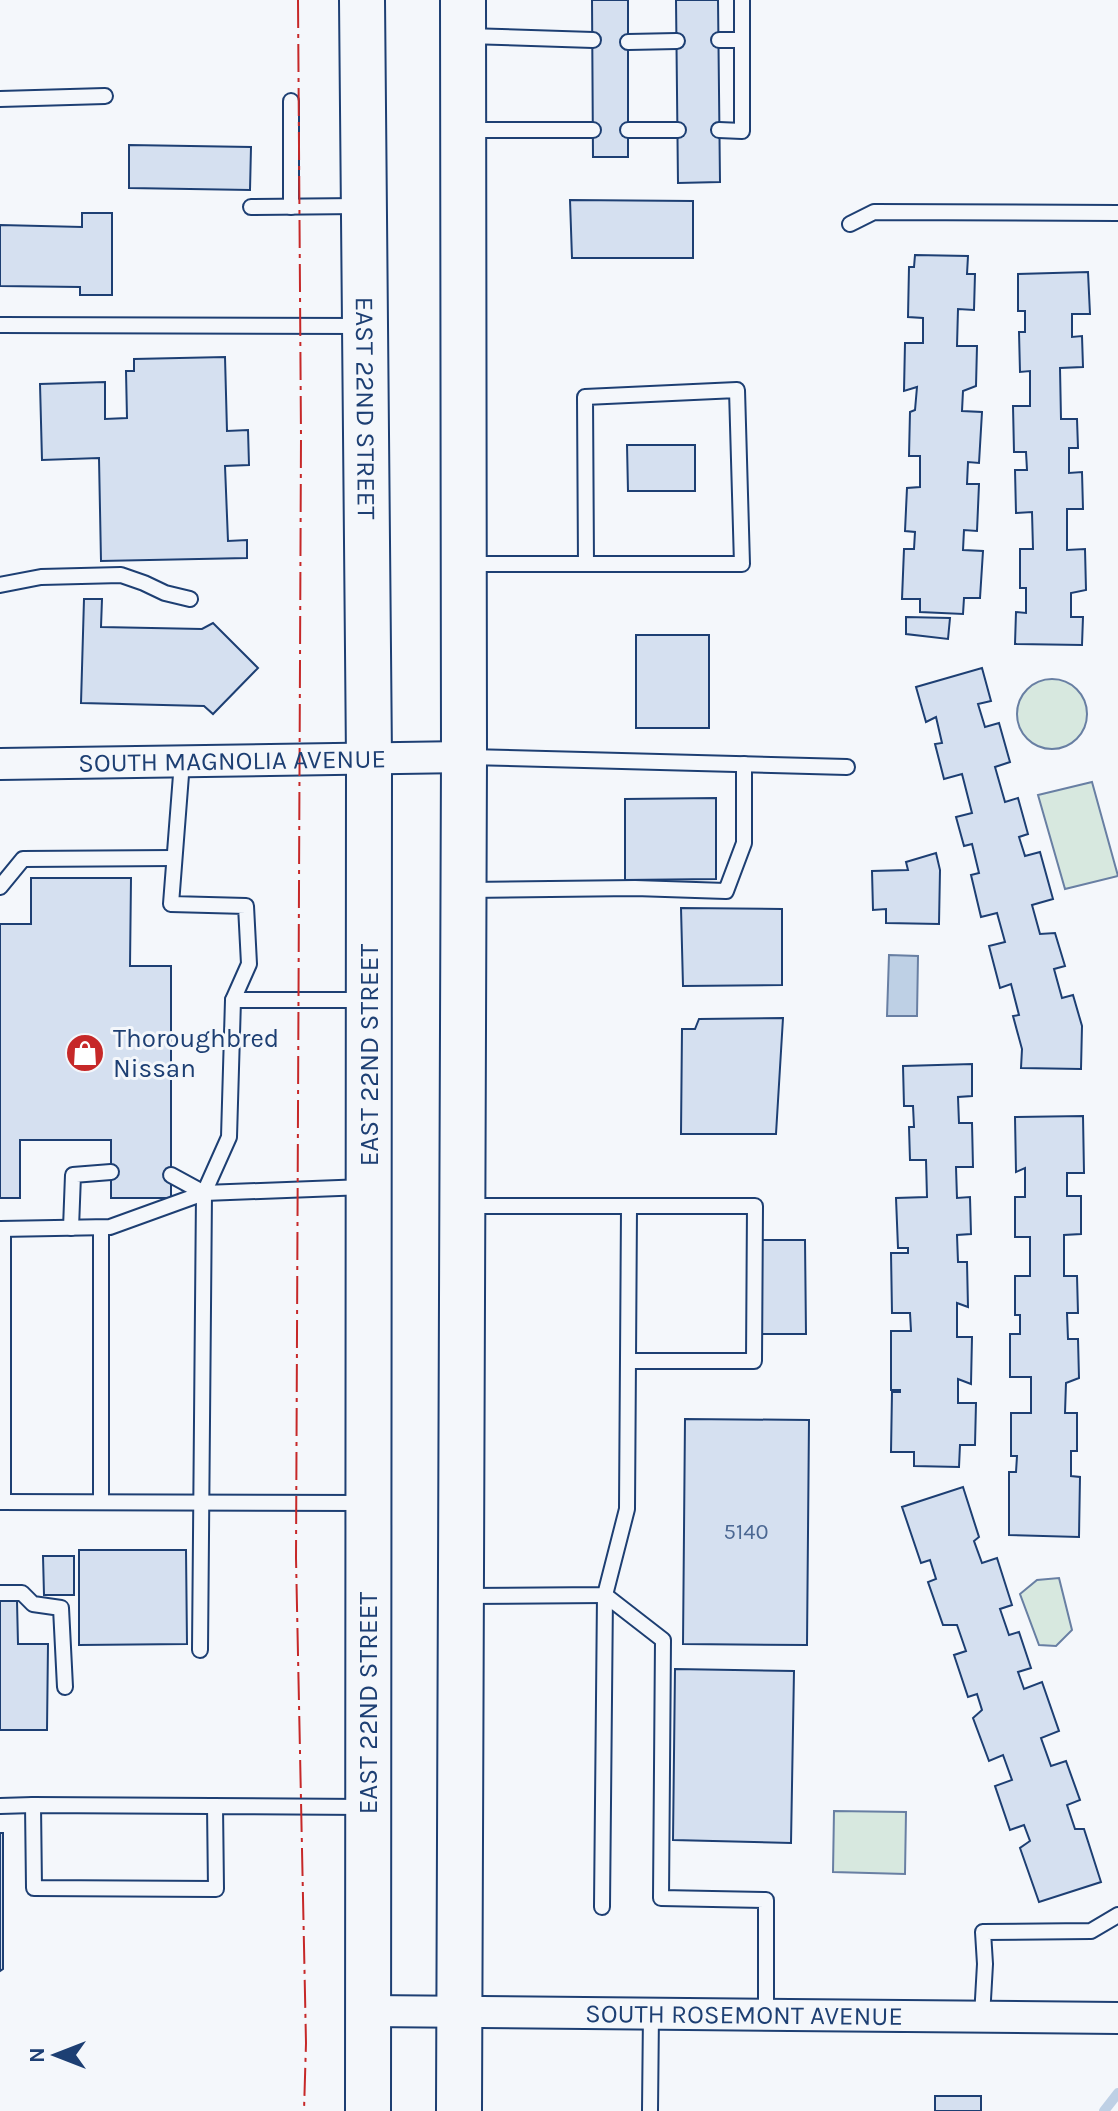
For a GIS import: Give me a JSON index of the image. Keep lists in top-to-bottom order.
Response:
{
  "streets": {
    "main road": ["EAST 22ND STREET"],
    "street": ["SOUTH MAGNOLIA AVENUE", "SOUTH ROSEMONT AVENUE"]
  },
  "crossings": [
    ["EAST 22ND STREET", "SOUTH MAGNOLIA AVENUE"],
    ["EAST 22ND STREET", "SOUTH ROSEMONT AVENUE"]
  ],
  "places": {
    "shop": ["Thoroughbred Nissan"]
  },
  "house_numbers": ["5140"],
  "north": "left"
}
